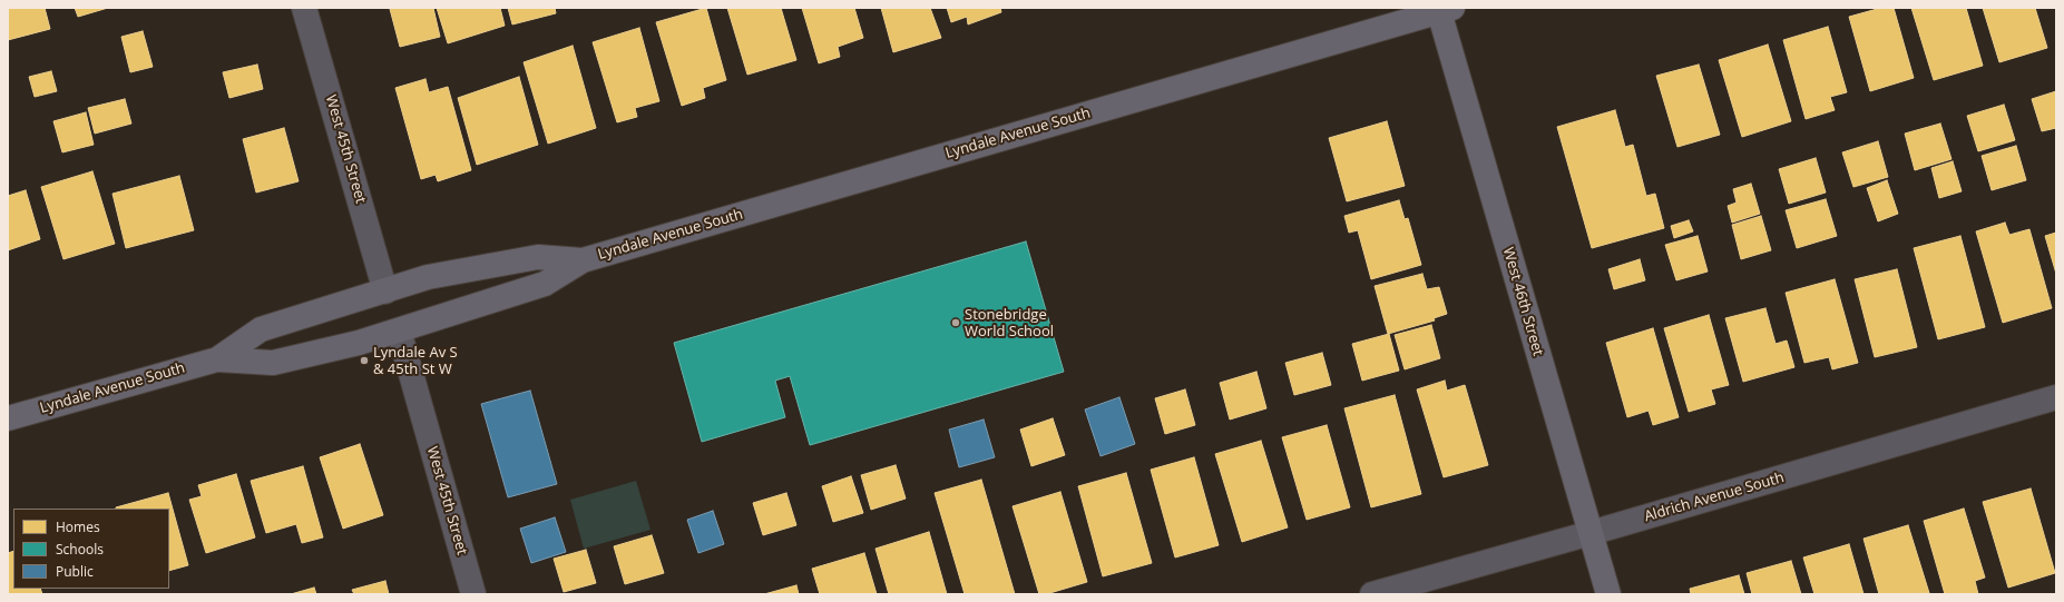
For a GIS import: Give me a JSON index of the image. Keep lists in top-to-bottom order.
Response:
{
  "streets": {
    "main road": ["Lyndale Avenue South", "West 46th Street"],
    "street": ["West 45th Street", "Aldrich Avenue South"]
  },
  "crossings": [
    ["Lyndale Avenue South", "West 45th Street"],
    ["Lyndale Avenue South", "West 46th Street"],
    ["West 46th Street", "Aldrich Avenue South"]
  ],
  "places": ["Stonebridge World School", "Lyndale Av S & 45th St W"],
  "legend": ["Homes", "Schools", "Public"]
}
